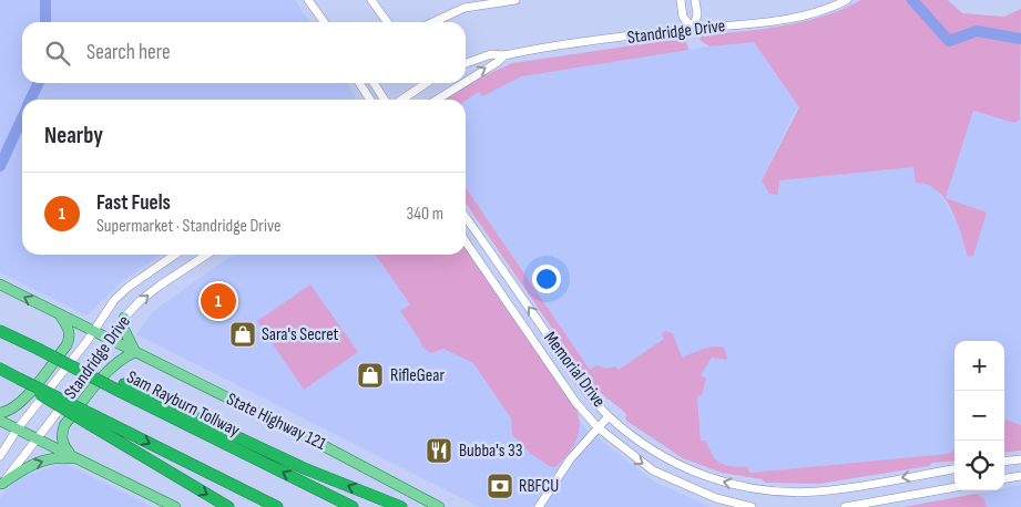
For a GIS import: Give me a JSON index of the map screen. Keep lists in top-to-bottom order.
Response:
{
  "streets": {
    "highway": ["Sam Rayburn Tollway"],
    "main road": ["State Highway 121"],
    "street": ["Standridge Drive", "Memorial Drive"]
  },
  "crossings": [
    ["Standridge Drive", "State Highway 121"]
  ],
  "places": {
    "shop": ["Sara's Secret", "RifleGear"],
    "restaurant": ["Bubba's 33"],
    "bank": ["RBFCU"]
  },
  "page": {
    "search": "Search here",
    "heading": "Nearby",
    "list": [
      {
        "mark": "1",
        "name": "Fast Fuels",
        "note": "Supermarket · Standridge Drive",
        "value": "340 m"
      }
    ],
    "pins": "1",
    "map_buttons": ["+", "−"]
  }
}
